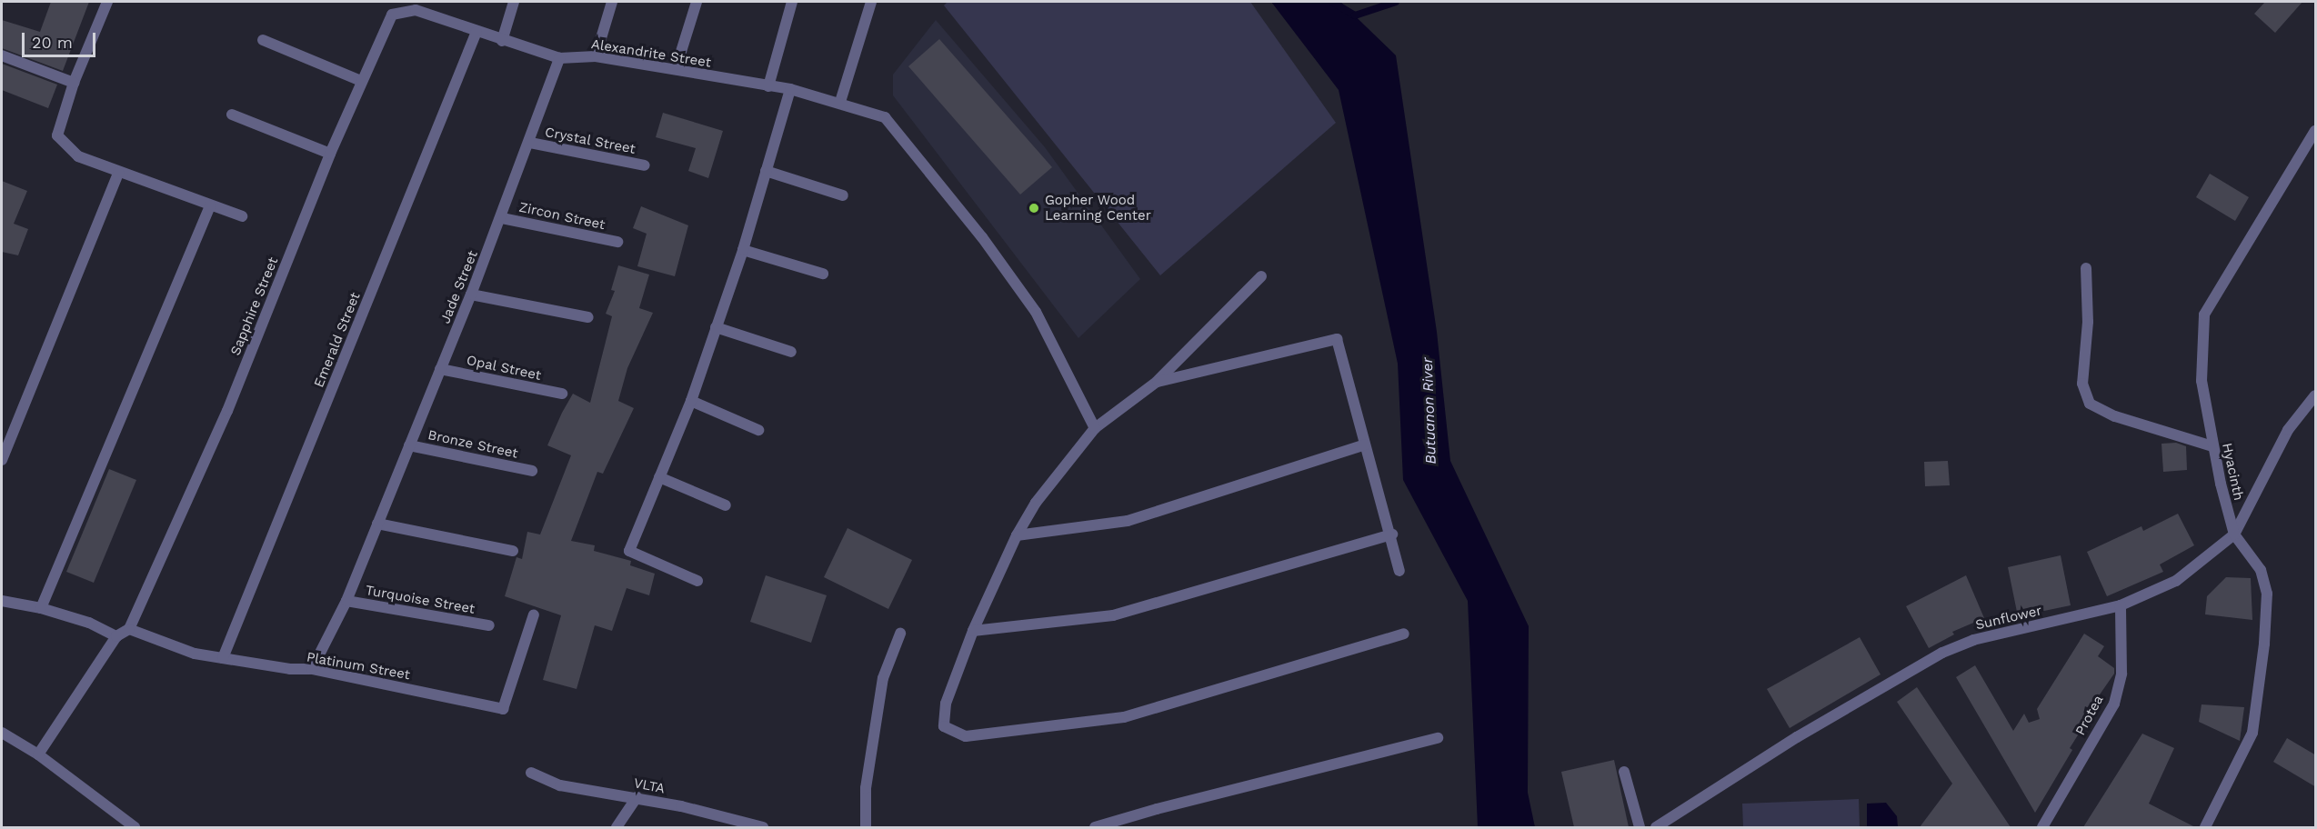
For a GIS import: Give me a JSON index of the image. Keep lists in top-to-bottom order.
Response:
{
  "streets": {
    "street": [
      "Alexandrite Street",
      "Crystal Street",
      "Zircon Street",
      "Jade Street",
      "Sapphire Street",
      "Emerald Street",
      "Opal Street",
      "Bronze Street",
      "Hyacinth",
      "Turquoise Street",
      "Sunflower",
      "Platinum Street",
      "Protea",
      "VLTA"
    ]
  },
  "crossings": [
    ["Alexandrite Street", "Jade Street"],
    ["Alexandrite Street", "Sapphire Street"],
    ["Alexandrite Street", "Emerald Street"],
    ["Crystal Street", "Jade Street"],
    ["Zircon Street", "Jade Street"],
    ["Jade Street", "Opal Street"],
    ["Jade Street", "Bronze Street"],
    ["Jade Street", "Turquoise Street"],
    ["Jade Street", "Platinum Street"],
    ["Sapphire Street", "Platinum Street"],
    ["Emerald Street", "Platinum Street"],
    ["Hyacinth", "Sunflower"],
    ["Sunflower", "Protea"]
  ],
  "water": ["Butuanon River"],
  "places": ["Gopher Wood Learning Center"],
  "scale_bar": "20 m"
}
